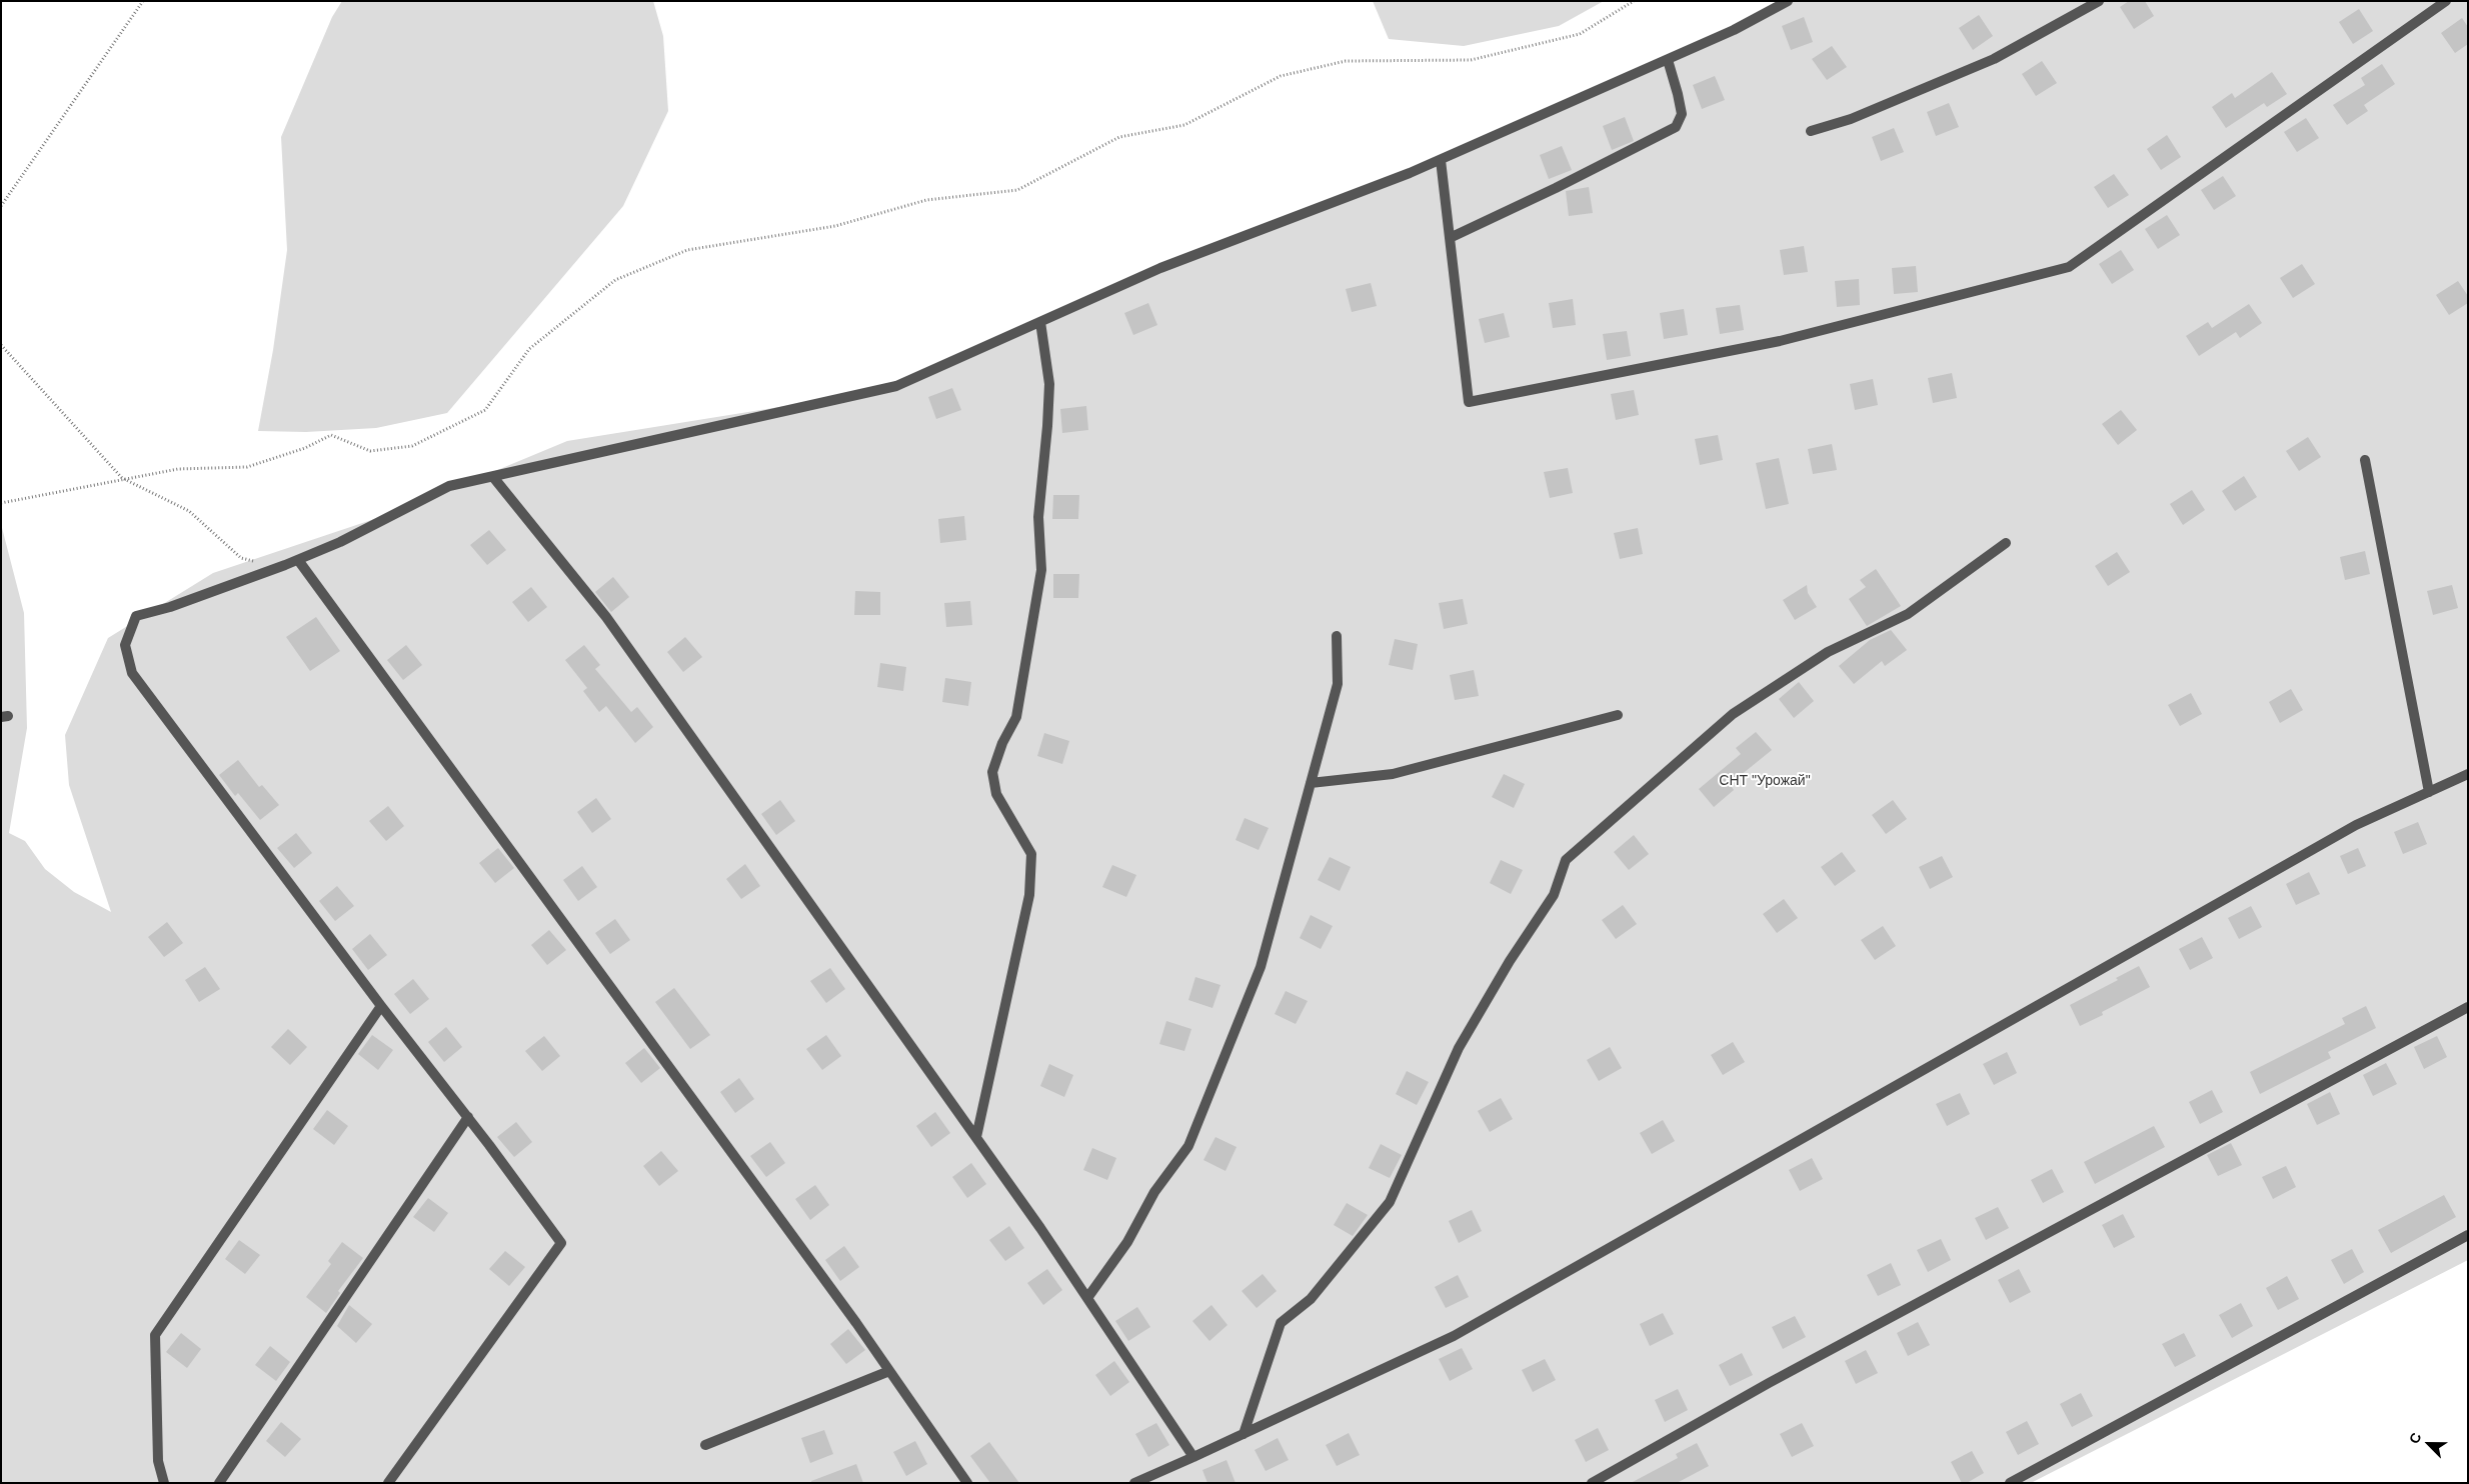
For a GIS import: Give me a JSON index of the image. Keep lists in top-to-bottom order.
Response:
{
  "parks": ["СНТ \"Урожай\""],
  "north": "top left"
}
